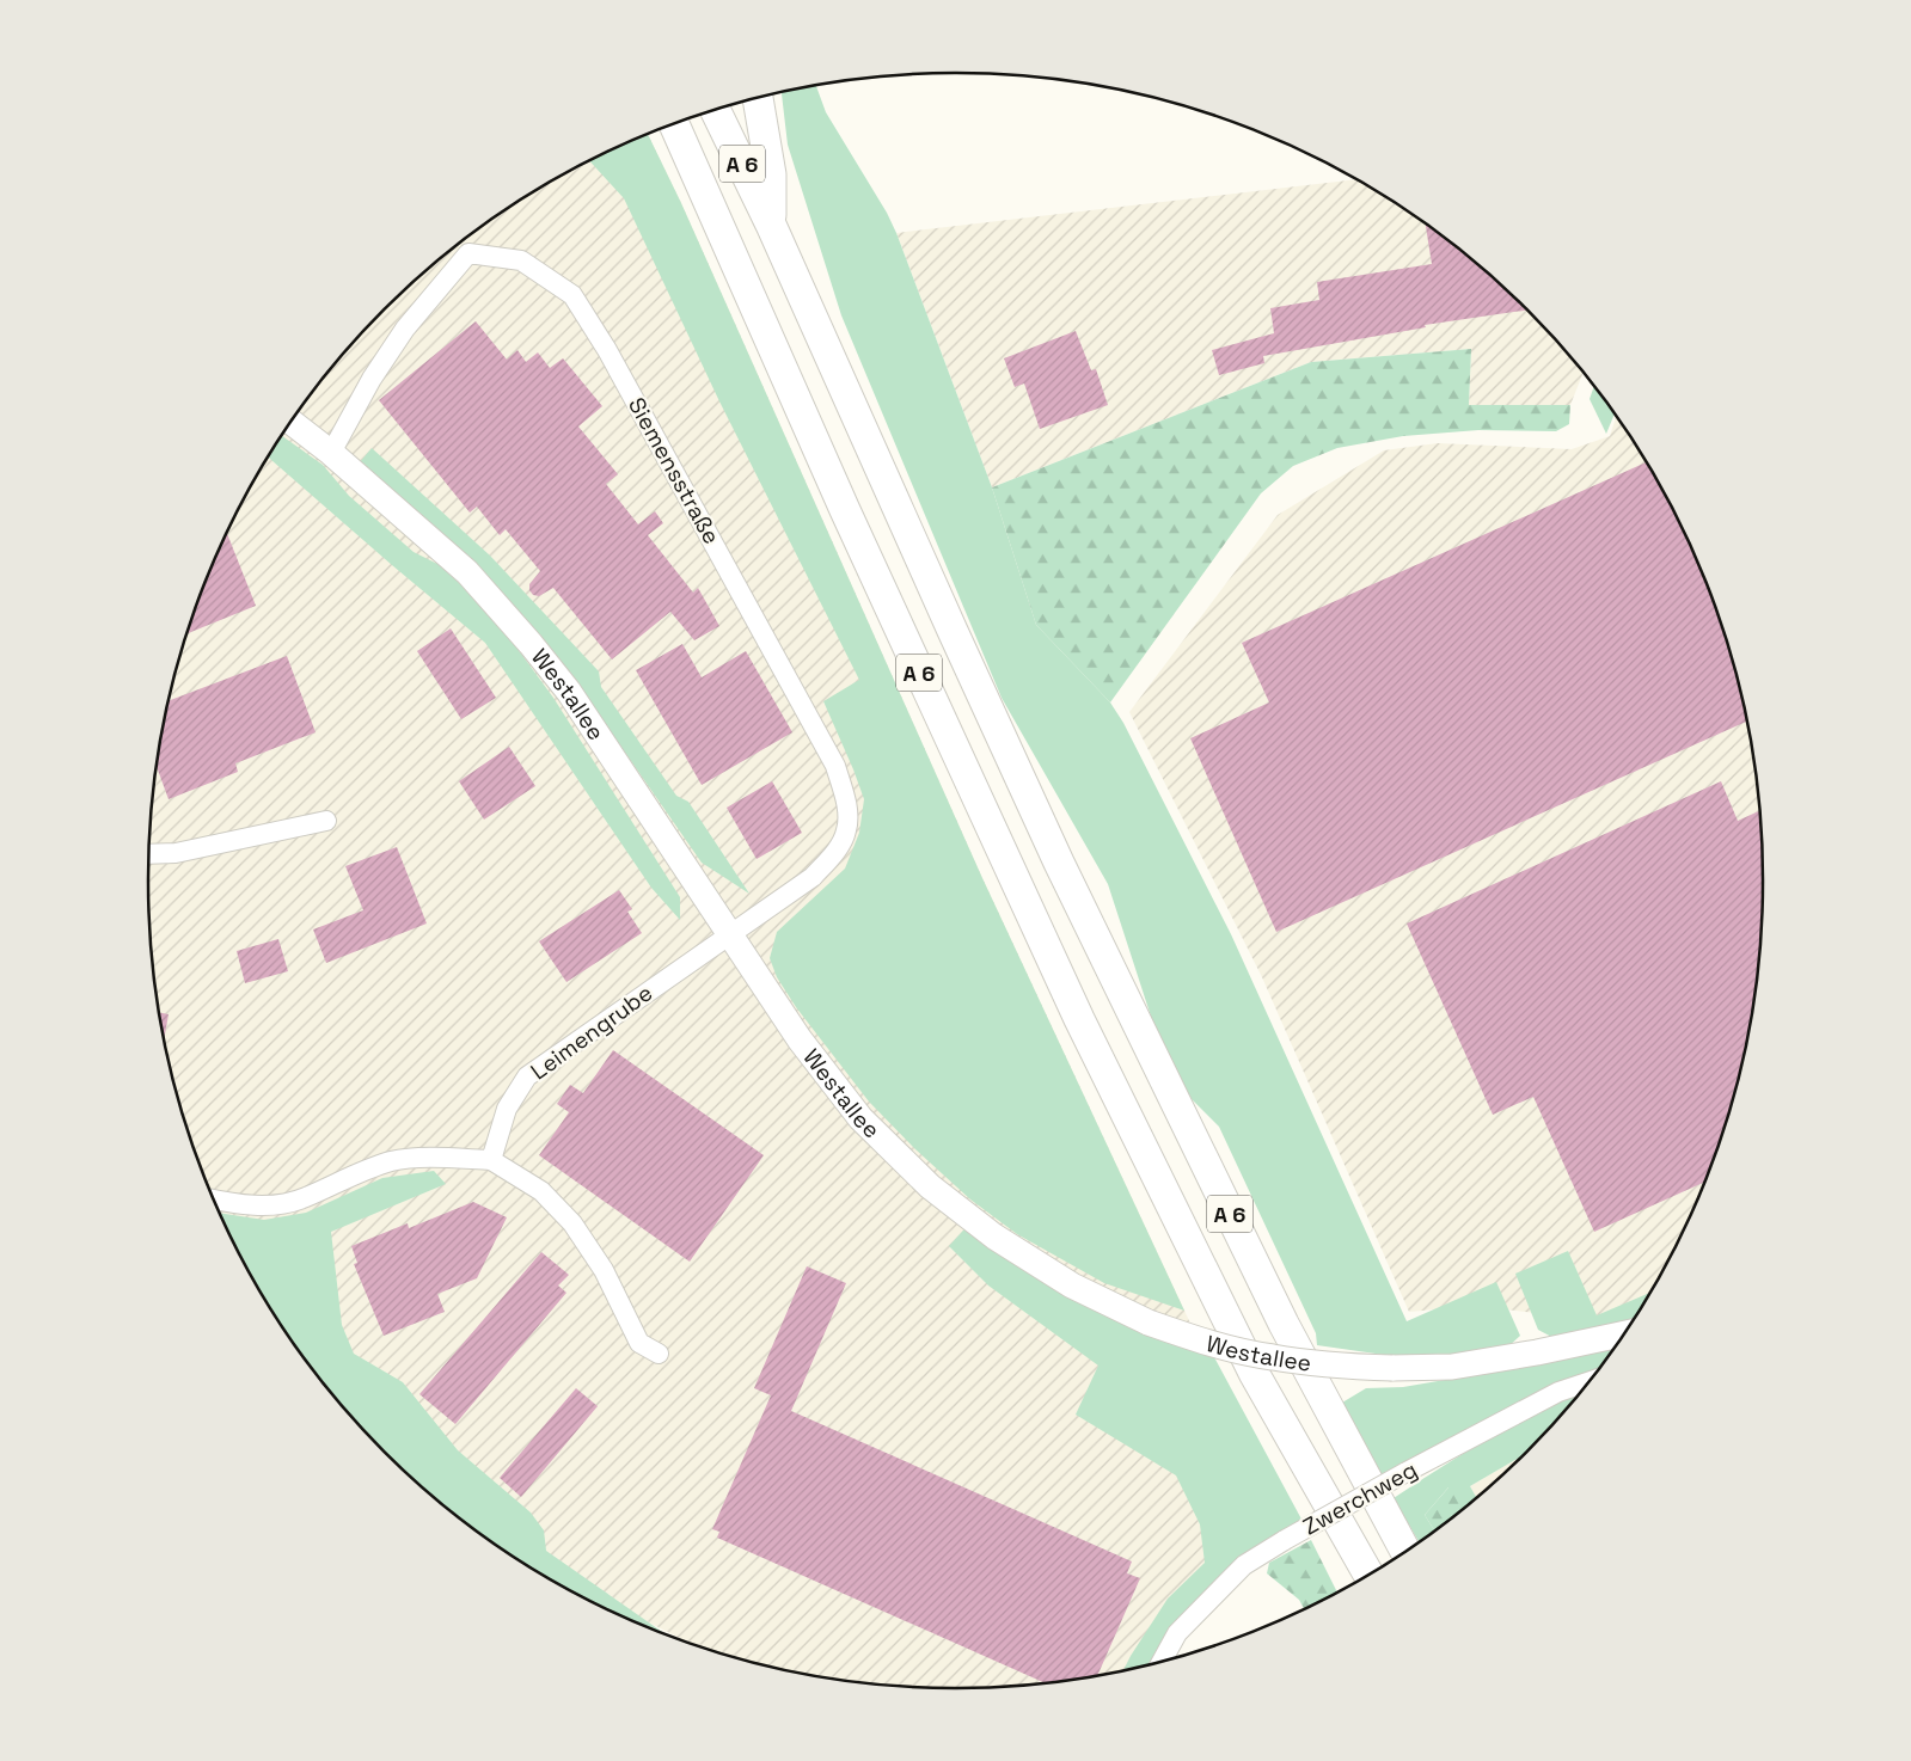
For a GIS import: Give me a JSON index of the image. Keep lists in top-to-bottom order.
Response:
{
  "streets": {
    "highway": ["A 6"],
    "main road": ["Westallee"],
    "street": ["Siemensstraße", "Leimengrube", "Zwerchweg"]
  },
  "crossings": [
    ["Siemensstraße", "Westallee"],
    ["Siemensstraße", "Leimengrube"],
    ["Westallee", "Leimengrube"]
  ]
}
